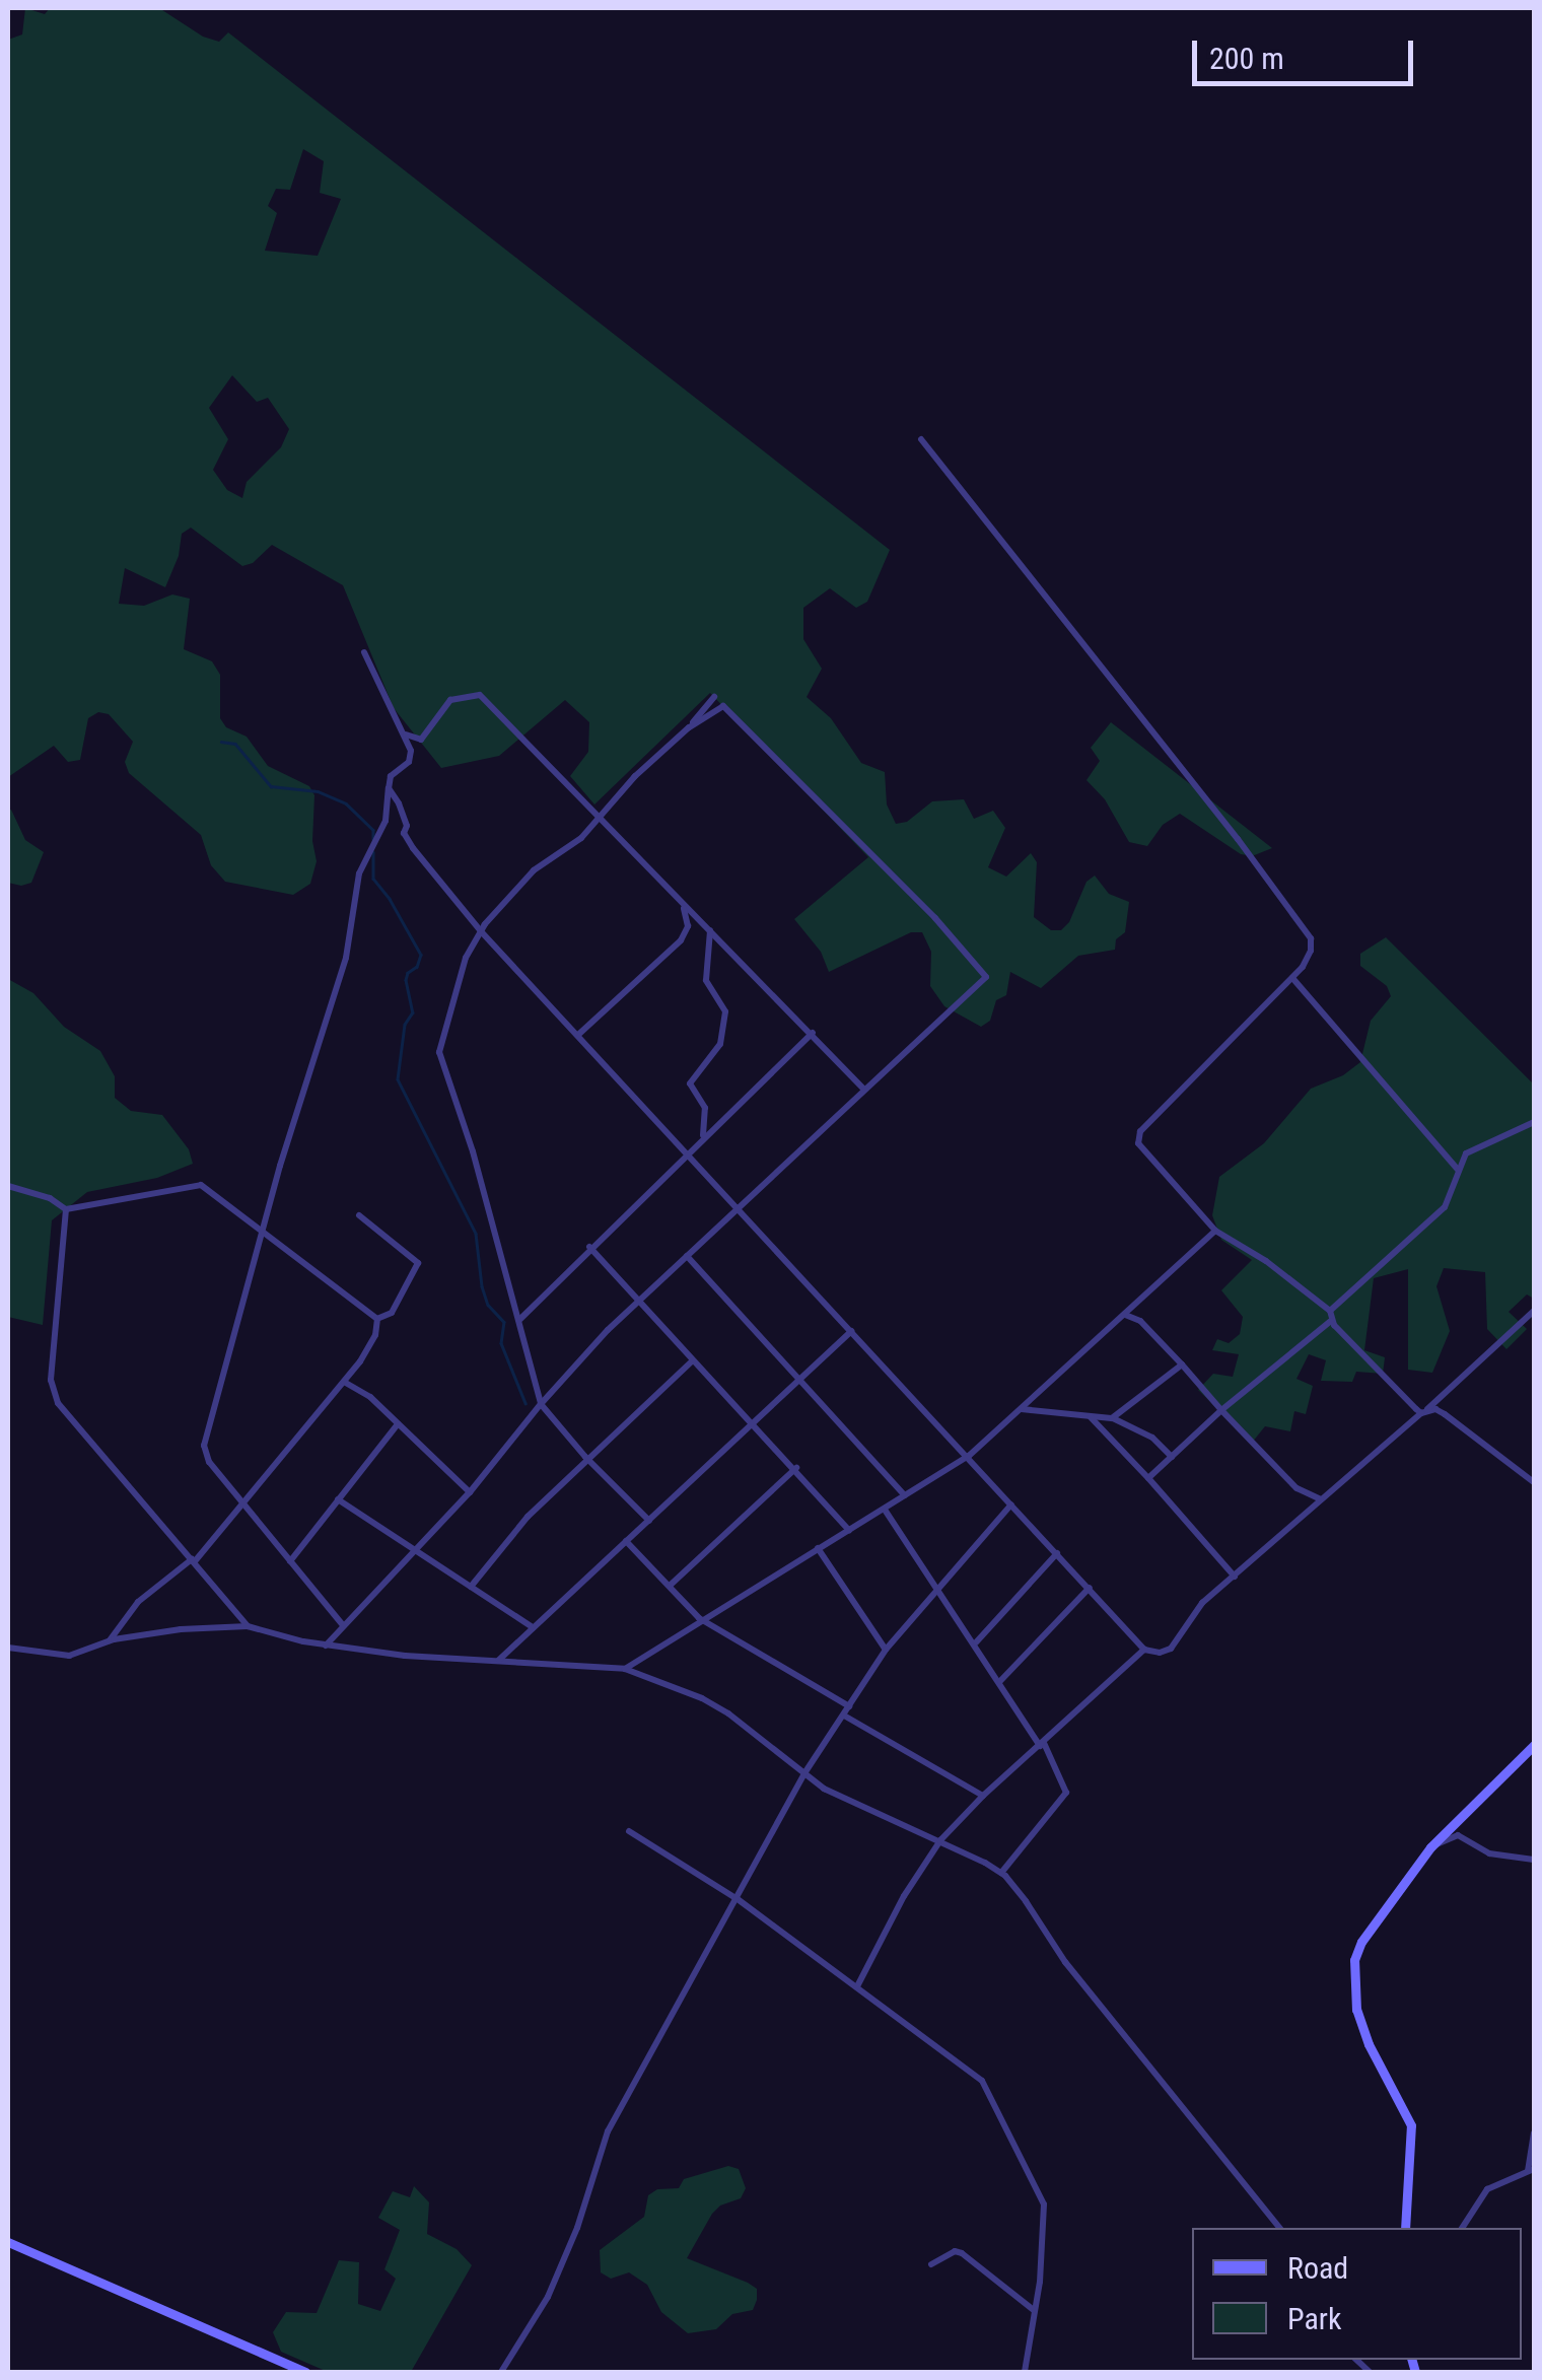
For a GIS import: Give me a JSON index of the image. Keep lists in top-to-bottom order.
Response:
{
  "legend": ["Road", "Park"],
  "scale_bar": "200 m"
}
